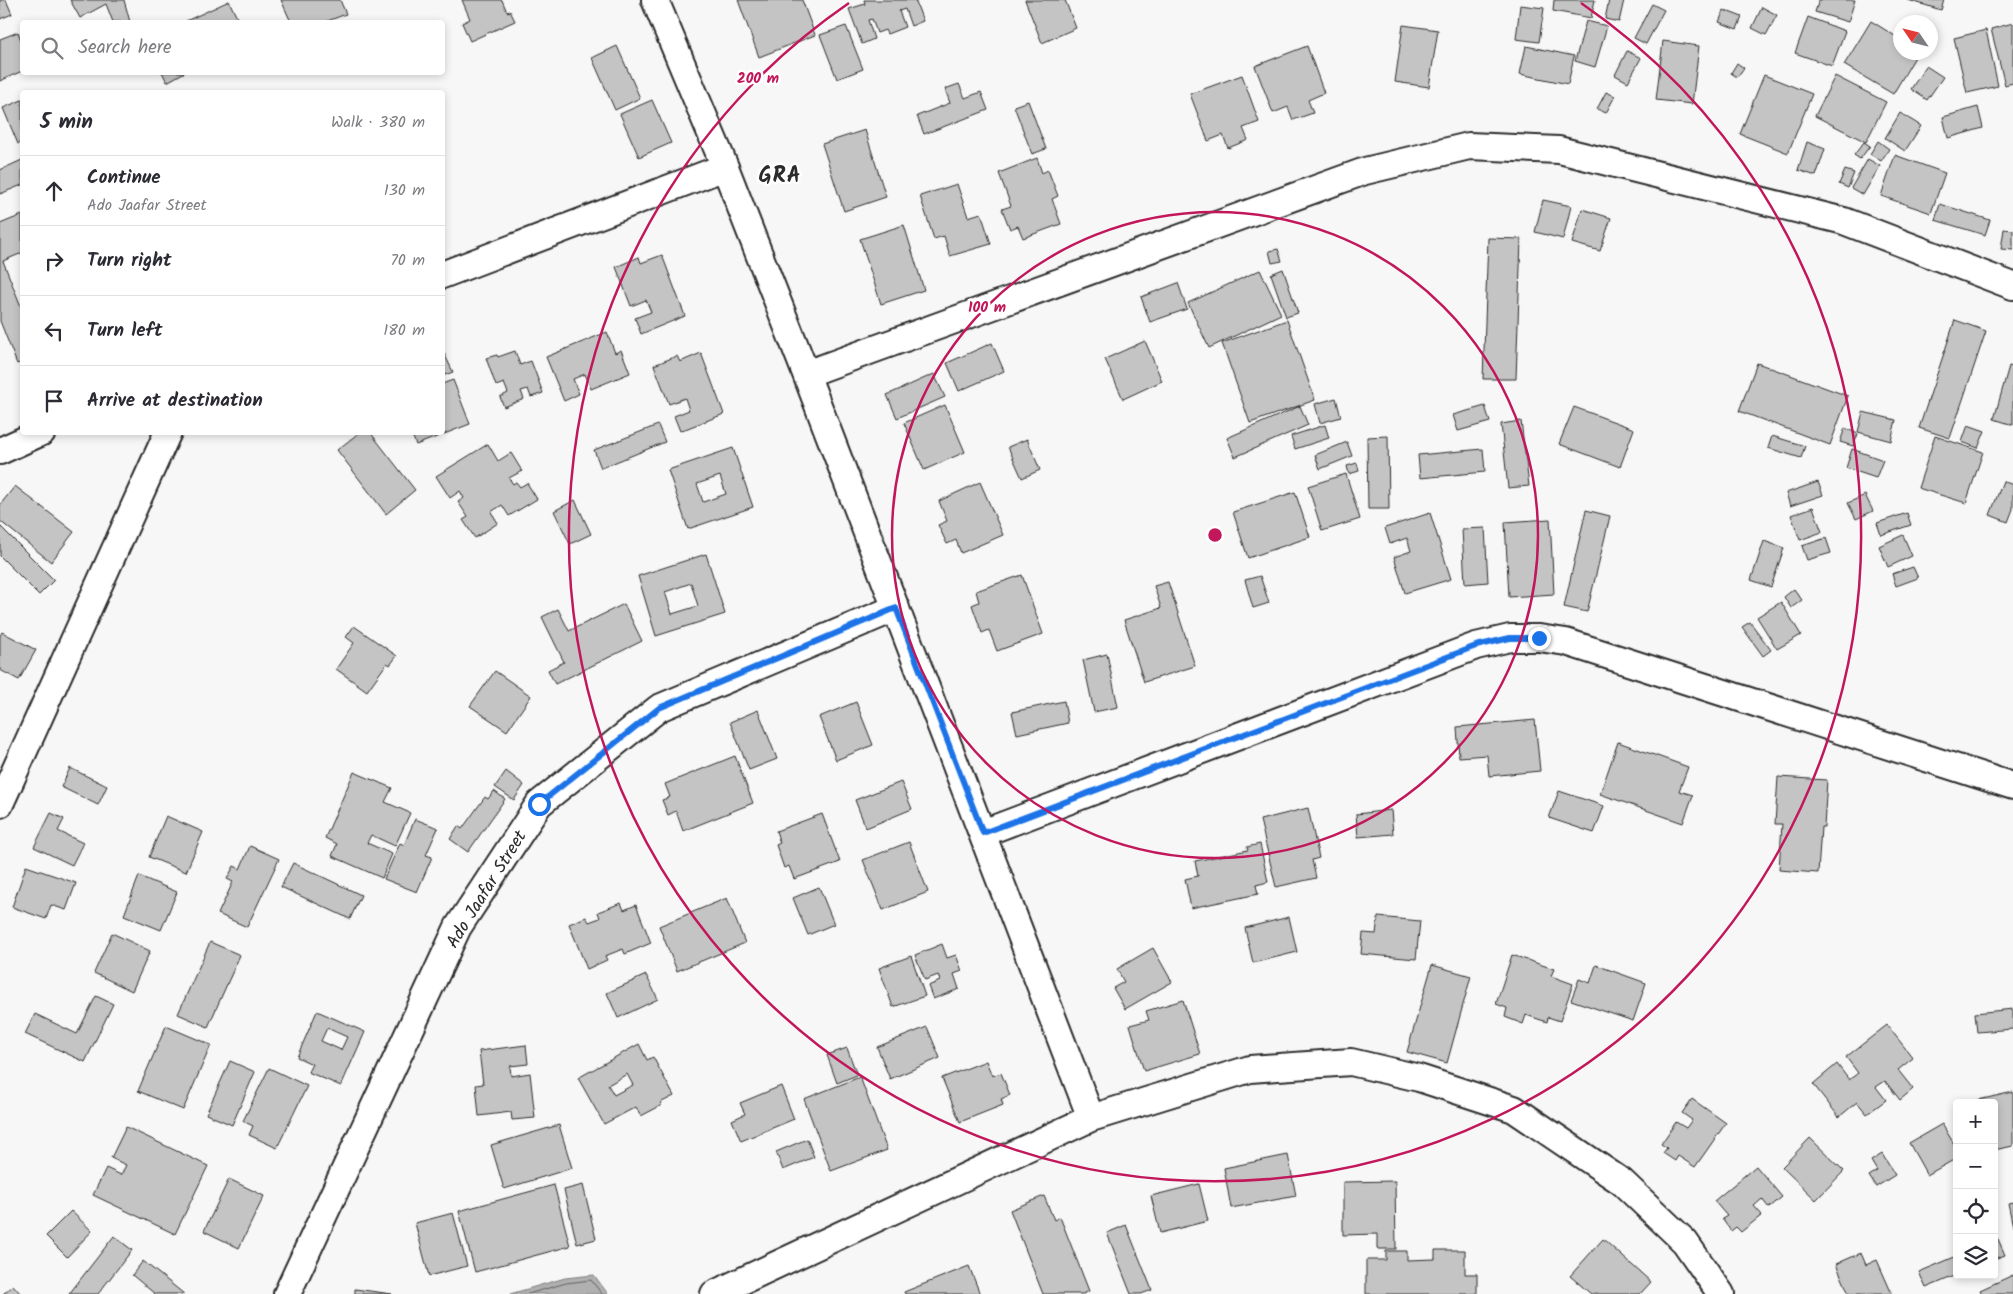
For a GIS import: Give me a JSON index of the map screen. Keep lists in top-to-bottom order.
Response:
{
  "streets": {
    "street": ["Ado Jaafar Street"]
  },
  "districts": ["GRA"],
  "north": "top left",
  "page": {
    "search": "Search here",
    "heading": ["5 min", "Walk · 380 m"],
    "list": [
      ["Continue", "Ado Jaafar Street", "130 m"],
      ["Turn right", "70 m"],
      ["Turn left", "180 m"],
      "Arrive at destination"
    ],
    "map_buttons": ["+", "−"]
  },
  "rings": ["200 m", "100 m"]
}
